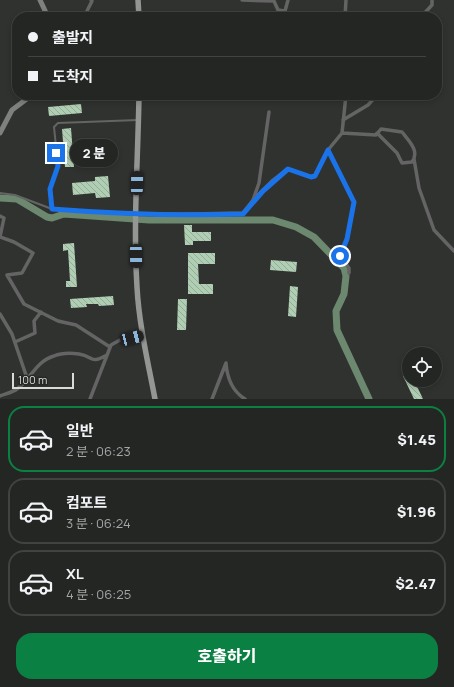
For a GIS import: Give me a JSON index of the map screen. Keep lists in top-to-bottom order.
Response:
{
  "scale_bar": "100 m",
  "page": {
    "banner": ["출발지", "도착지"],
    "bubble": "2 분",
    "scale": "100 m",
    "list": [
      {
        "name": "일반",
        "note": "2 분 · 06:23",
        "value": "$1.45"
      },
      {
        "name": "컴포트",
        "note": "3 분 · 06:24",
        "value": "$1.96"
      },
      {
        "name": "XL",
        "note": "4 분 · 06:25",
        "value": "$2.47"
      }
    ],
    "buttons": "호출하기"
  }
}
